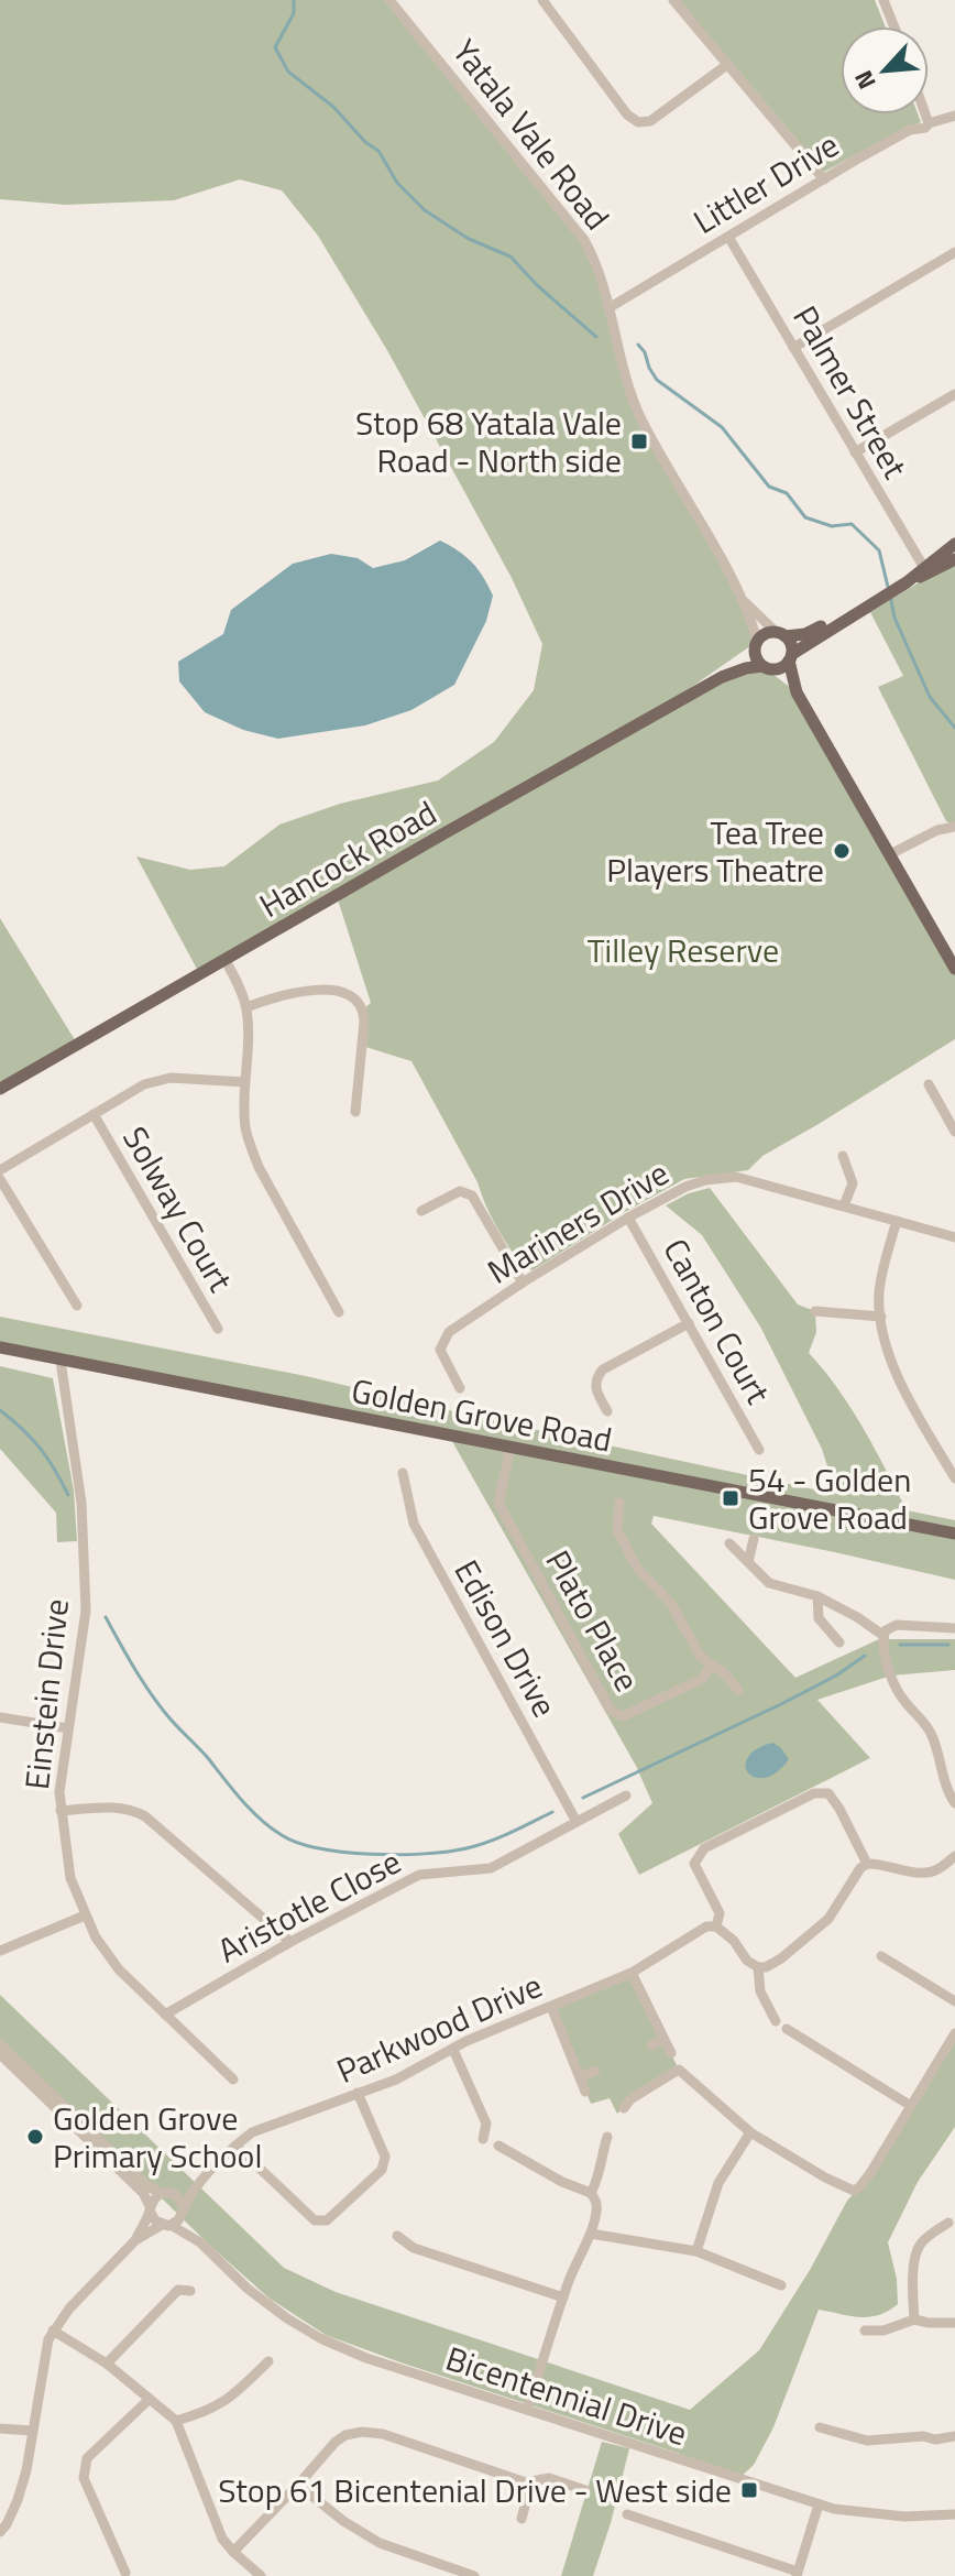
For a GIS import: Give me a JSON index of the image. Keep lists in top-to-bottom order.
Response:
{
  "streets": {
    "main road": ["Hancock Road", "Golden Grove Road"],
    "street": [
      "Yatala Vale Road",
      "Littler Drive",
      "Palmer Street",
      "Solway Court",
      "Mariners Drive",
      "Canton Court",
      "Plato Place",
      "Edison Drive",
      "Einstein Drive",
      "Aristotle Close",
      "Parkwood Drive",
      "Bicentennial Drive"
    ]
  },
  "crossings": [
    ["Yatala Vale Road", "Littler Drive"],
    ["Yatala Vale Road", "Hancock Road"],
    ["Littler Drive", "Palmer Street"],
    ["Mariners Drive", "Canton Court"],
    ["Golden Grove Road", "Plato Place"],
    ["Golden Grove Road", "Einstein Drive"],
    ["Edison Drive", "Aristotle Close"],
    ["Einstein Drive", "Aristotle Close"],
    ["Parkwood Drive", "Bicentennial Drive"]
  ],
  "parks": ["Tilley Reserve"],
  "places": {
    "transit": ["Stop 68 Yatala Vale Road - North side", "54 - Golden Grove Road", "Stop 61 Bicentenial Drive - West side"],
    "other": ["Tea Tree Players Theatre", "Golden Grove Primary School"]
  },
  "north": "bottom left"
}
